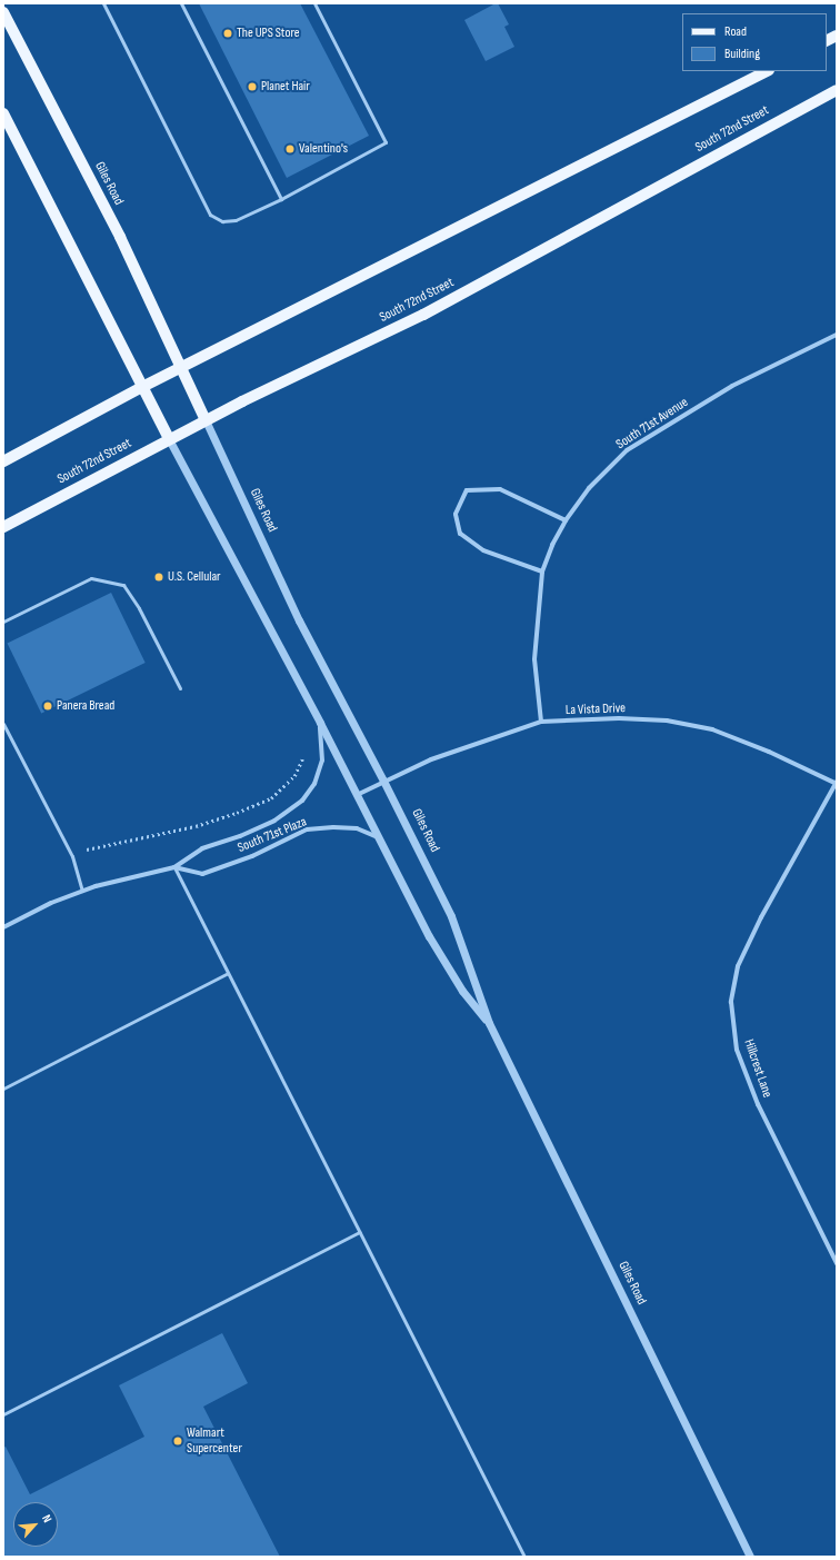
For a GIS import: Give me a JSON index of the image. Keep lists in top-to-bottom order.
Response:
{
  "streets": {
    "main road": ["South 72nd Street", "Giles Road"],
    "street": [
      "South 71st Avenue",
      "La Vista Drive",
      "South 71st Plaza",
      "Hillcrest Lane"
    ]
  },
  "crossings": [
    ["South 72nd Street", "Giles Road"],
    ["Giles Road", "La Vista Drive"],
    ["Giles Road", "South 71st Plaza"],
    ["South 71st Avenue", "La Vista Drive"],
    ["La Vista Drive", "Hillcrest Lane"]
  ],
  "places": [
    "The UPS Store",
    "Planet Hair",
    "Valentino's",
    "U.S. Cellular",
    "Panera Bread",
    "Walmart Supercenter"
  ],
  "legend": ["Road", "Building"],
  "north": "top right"
}
